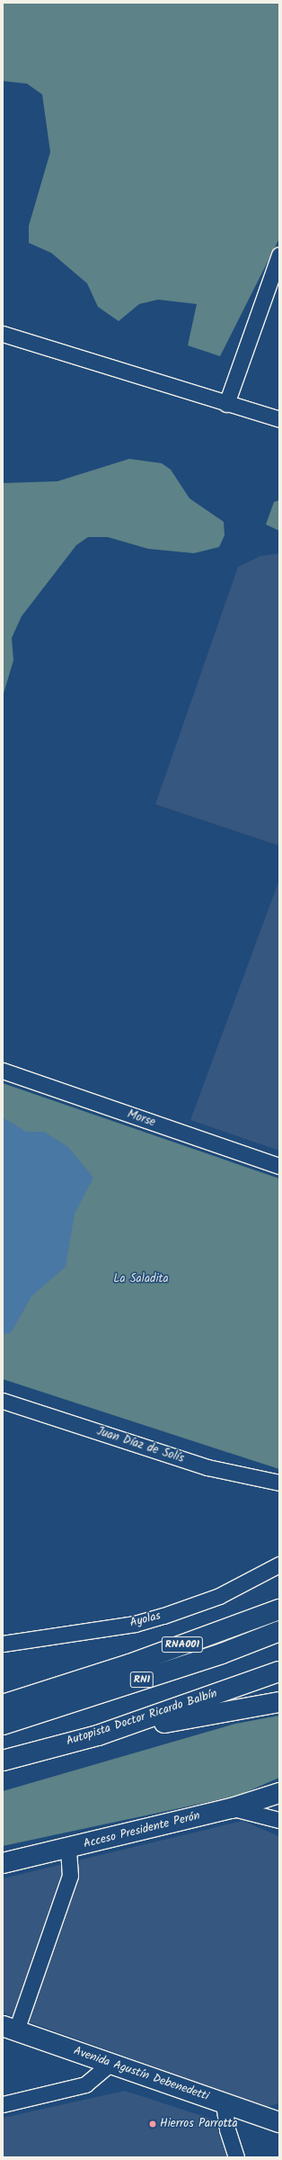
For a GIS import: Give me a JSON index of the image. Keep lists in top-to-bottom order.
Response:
{
  "streets": {
    "main road": [
      "RNA001",
      "RN1",
      "Autopista Doctor Ricardo Balbín",
      "Acceso Presidente Perón",
      "Avenida Agustín Debenedetti"
    ],
    "street": ["Morse", "Juan Díaz de Solís", "Ayolas"]
  },
  "parks": ["La Saladita"],
  "places": ["Hierros Parrotta"]
}
